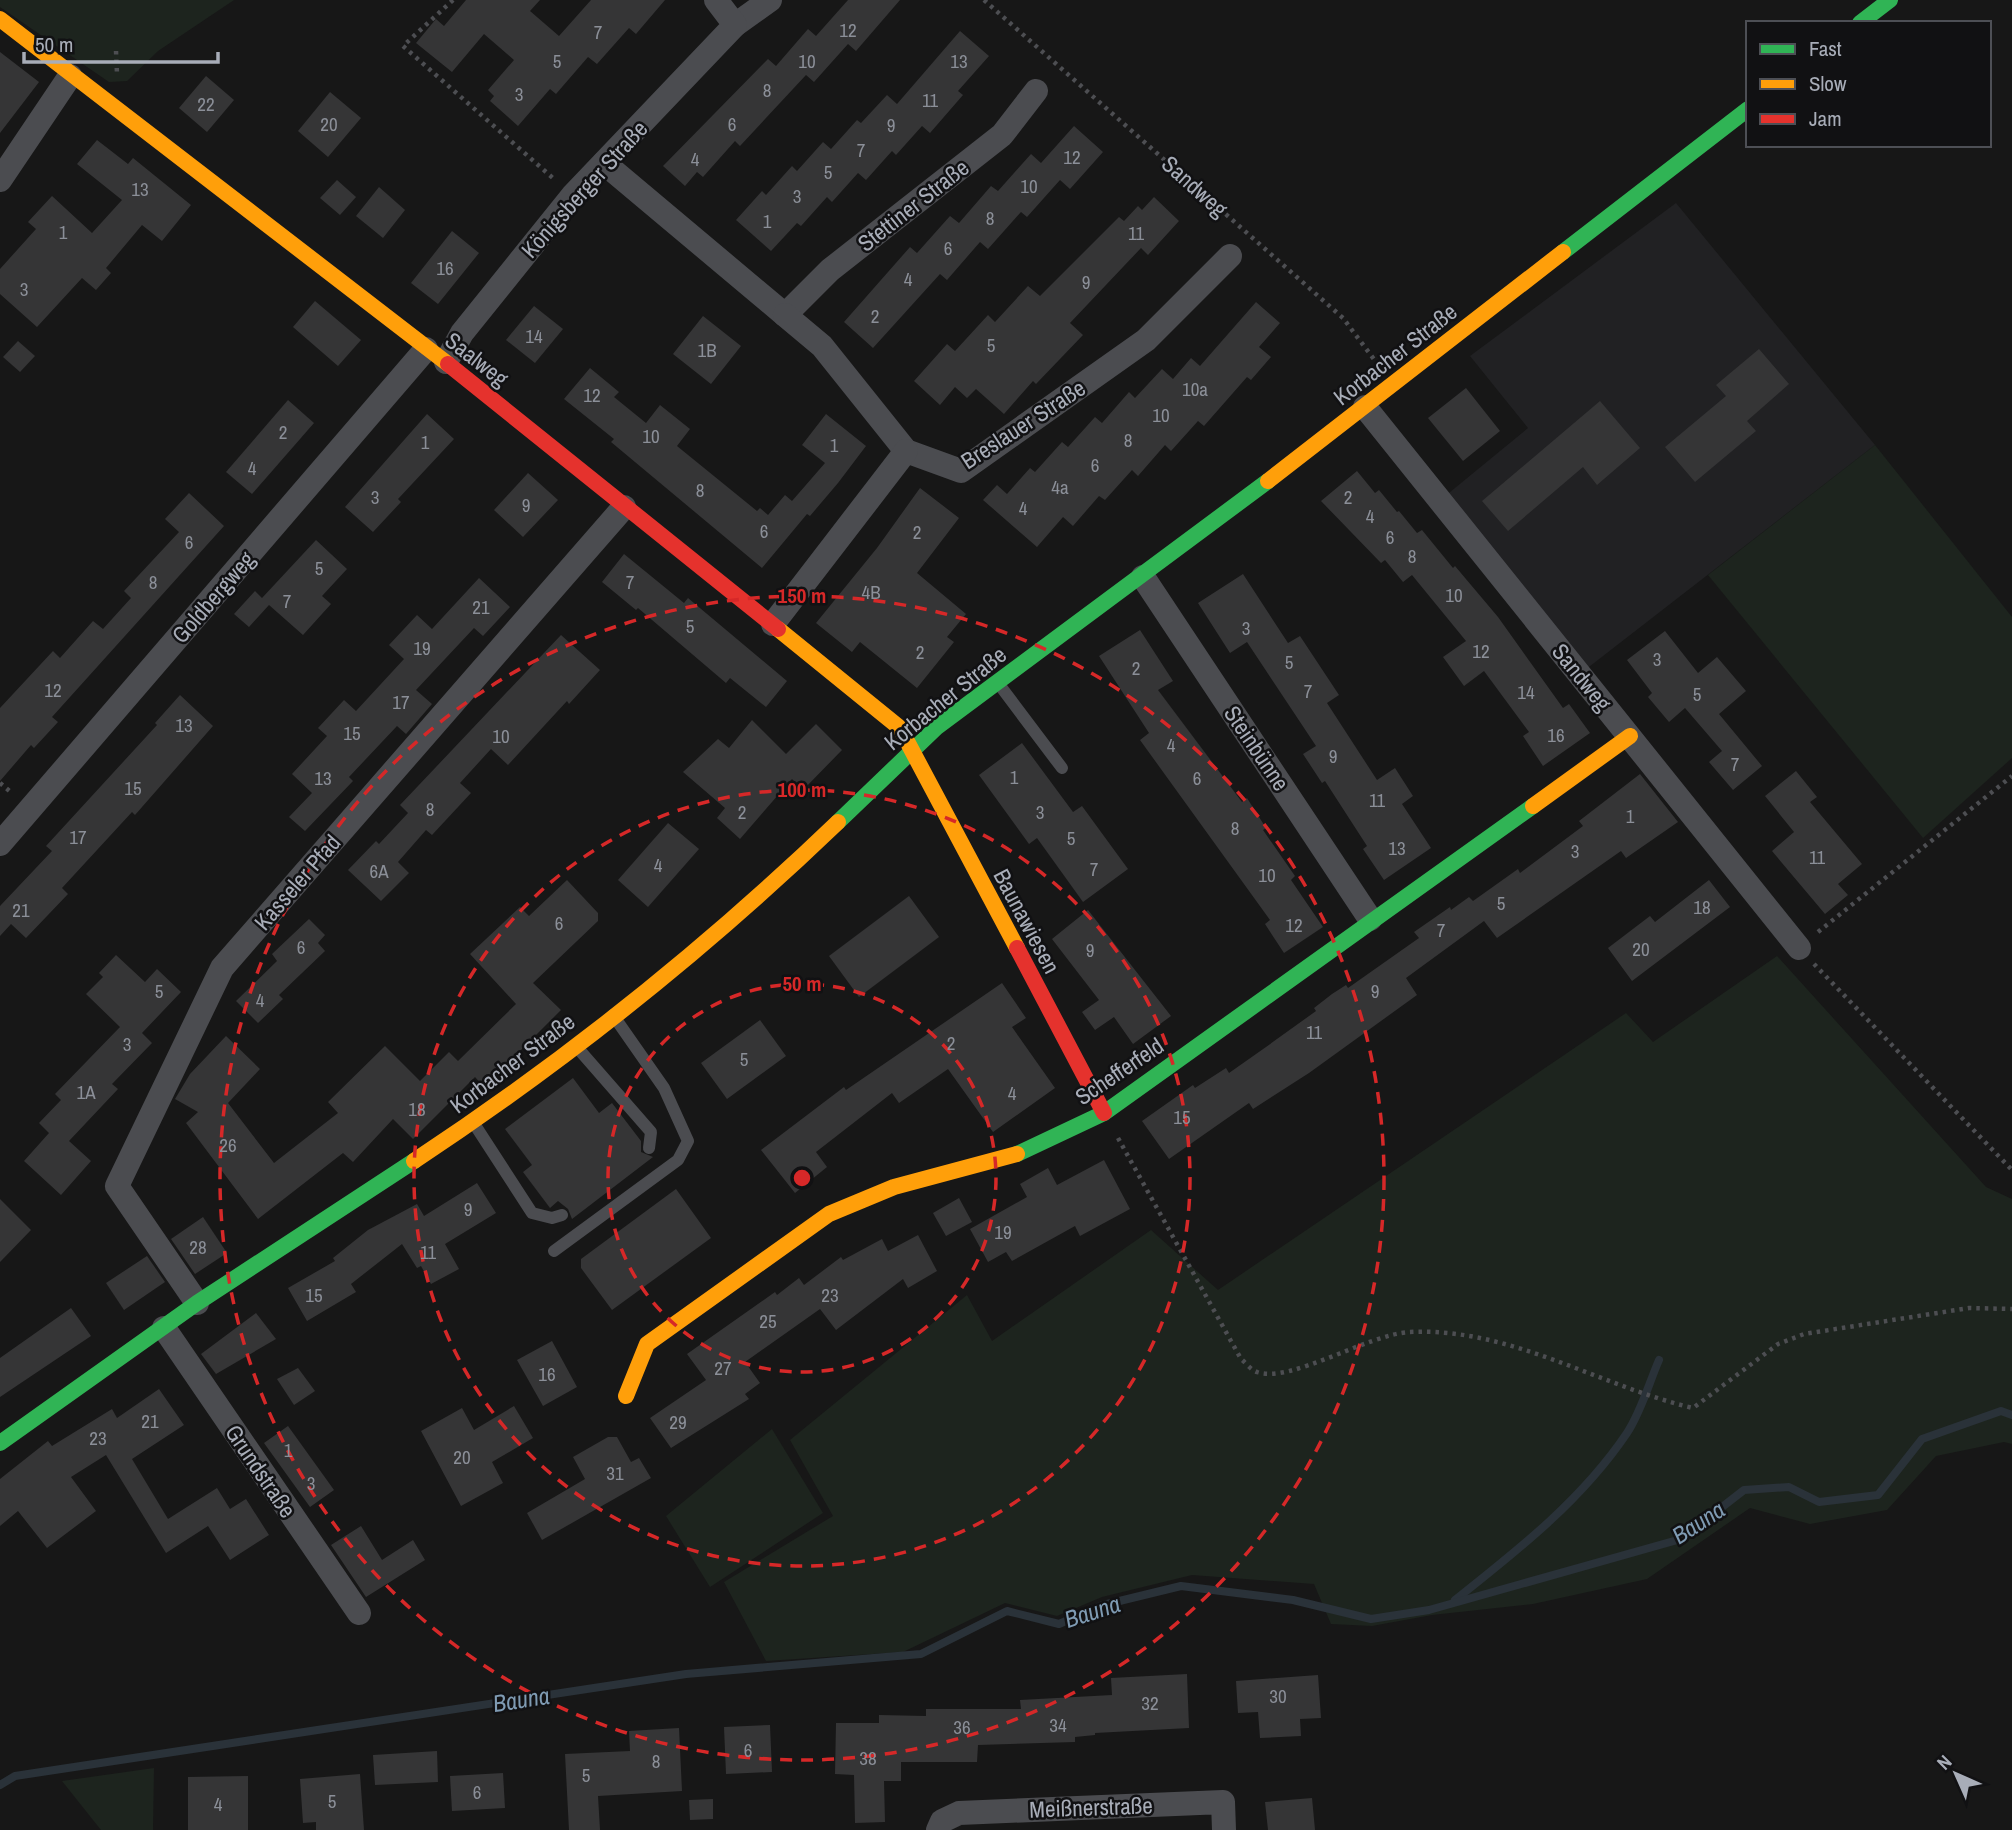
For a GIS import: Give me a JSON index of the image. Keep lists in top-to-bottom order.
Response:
{
  "streets": {
    "street": [
      "Sandweg",
      "Königsberger Straße",
      "Stettiner Straße",
      "Korbacher Straße",
      "Saalweg",
      "Breslauer Straße",
      "Goldbergweg",
      "Steinbünne",
      "Kasseler Pfad",
      "Baunawiesen",
      "Schefferfeld",
      "Grundstraße",
      "Meißnerstraße"
    ]
  },
  "crossings": [
    ["Sandweg", "Korbacher Straße"],
    ["Sandweg", "Schefferfeld"],
    ["Königsberger Straße", "Saalweg"],
    ["Königsberger Straße", "Goldbergweg"],
    ["Korbacher Straße", "Saalweg"],
    ["Korbacher Straße", "Steinbünne"],
    ["Korbacher Straße", "Kasseler Pfad"],
    ["Korbacher Straße", "Baunawiesen"],
    ["Korbacher Straße", "Grundstraße"],
    ["Saalweg", "Goldbergweg"],
    ["Saalweg", "Kasseler Pfad"],
    ["Saalweg", "Baunawiesen"],
    ["Steinbünne", "Schefferfeld"],
    ["Baunawiesen", "Schefferfeld"]
  ],
  "water": ["Bauna"],
  "house_numbers": [
    "12",
    "7",
    "5",
    "10",
    "13",
    "8",
    "3",
    "11",
    "22",
    "20",
    "6",
    "9",
    "7",
    "12",
    "4",
    "5",
    "10",
    "13",
    "3",
    "8",
    "1",
    "1",
    "11",
    "6",
    "16",
    "4",
    "9",
    "3",
    "2",
    "14",
    "5",
    "1B",
    "10a",
    "12",
    "10",
    "2",
    "10",
    "8",
    "1",
    "1",
    "6",
    "4",
    "4a",
    "8",
    "3",
    "2",
    "9",
    "4",
    "4",
    "6",
    "2",
    "6",
    "6",
    "8",
    "5",
    "8",
    "7",
    "4B",
    "10",
    "7",
    "21",
    "5",
    "3",
    "19",
    "12",
    "2",
    "3",
    "5",
    "2",
    "12",
    "7",
    "14",
    "5",
    "17",
    "13",
    "15",
    "16",
    "10",
    "4",
    "9",
    "7",
    "1",
    "13",
    "6",
    "15",
    "11",
    "8",
    "2",
    "3",
    "1",
    "8",
    "17",
    "5",
    "13",
    "3",
    "11",
    "4",
    "7",
    "6A",
    "10",
    "5",
    "18",
    "21",
    "6",
    "12",
    "7",
    "6",
    "20",
    "9",
    "5",
    "9",
    "4",
    "11",
    "2",
    "3",
    "5",
    "1A",
    "4",
    "18",
    "15",
    "26",
    "9",
    "19",
    "28",
    "11",
    "15",
    "23",
    "25",
    "27",
    "16",
    "21",
    "29",
    "23",
    "1",
    "20",
    "31",
    "3",
    "30",
    "32",
    "34",
    "36",
    "6",
    "38",
    "8",
    "5",
    "6",
    "5",
    "4"
  ],
  "legend": ["Fast", "Slow", "Jam"],
  "scale_bar": "50 m",
  "north": "top left",
  "rings": ["150 m", "100 m", "50 m"]
}
